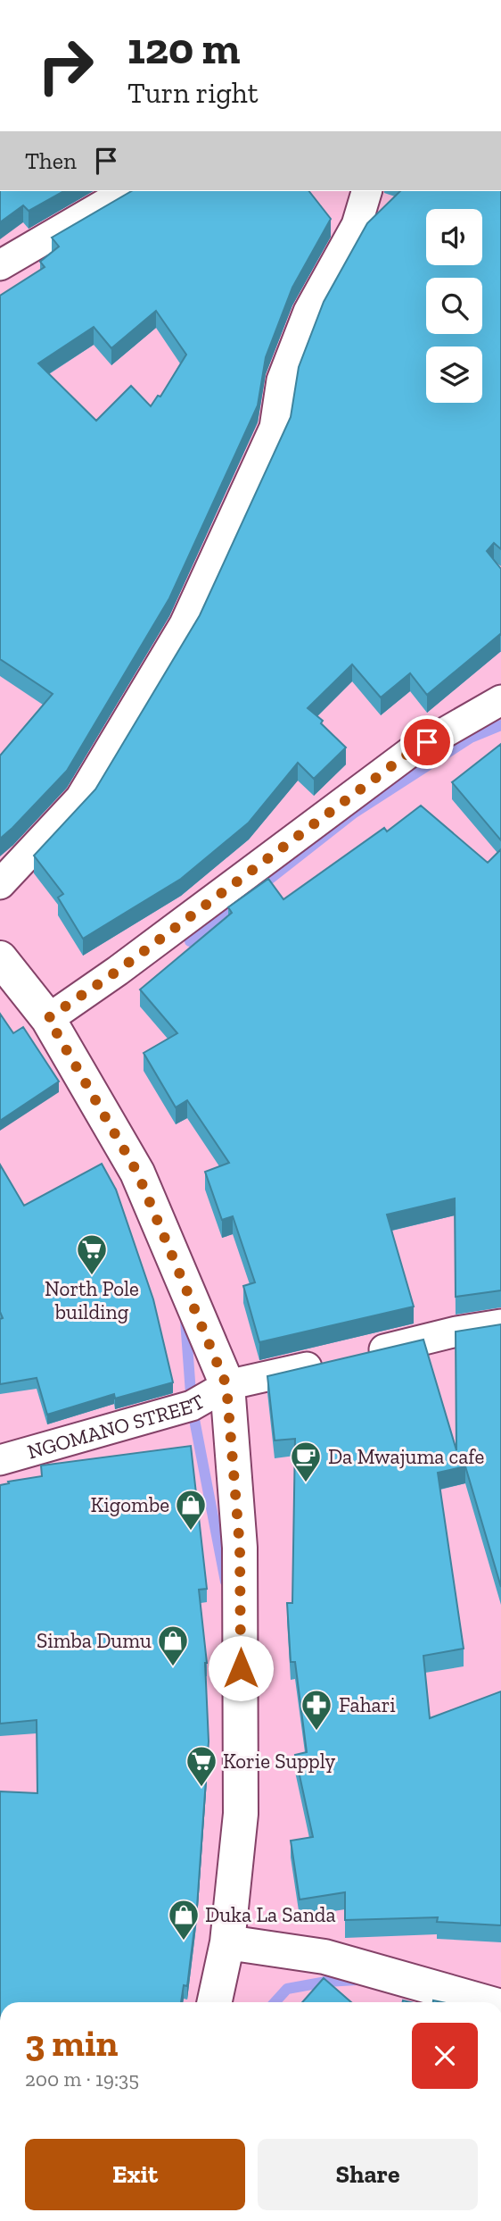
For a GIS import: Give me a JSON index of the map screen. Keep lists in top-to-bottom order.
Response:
{
  "streets": {
    "street": ["NGOMANO STREET"]
  },
  "places": {
    "supermarket": ["North Pole building", "Korie Supply"],
    "cafe": ["Da Mwajuma cafe"],
    "shop": ["Kigombe", "Simba Dumu", "Duka La Sanda"],
    "pharmacy": ["Fahari"]
  },
  "page": {
    "turn": ["120 m", "Turn right"],
    "then": "Then",
    "heading": ["3 min", "200 m · 19:35"],
    "buttons": ["Exit", "Share"]
  }
}
